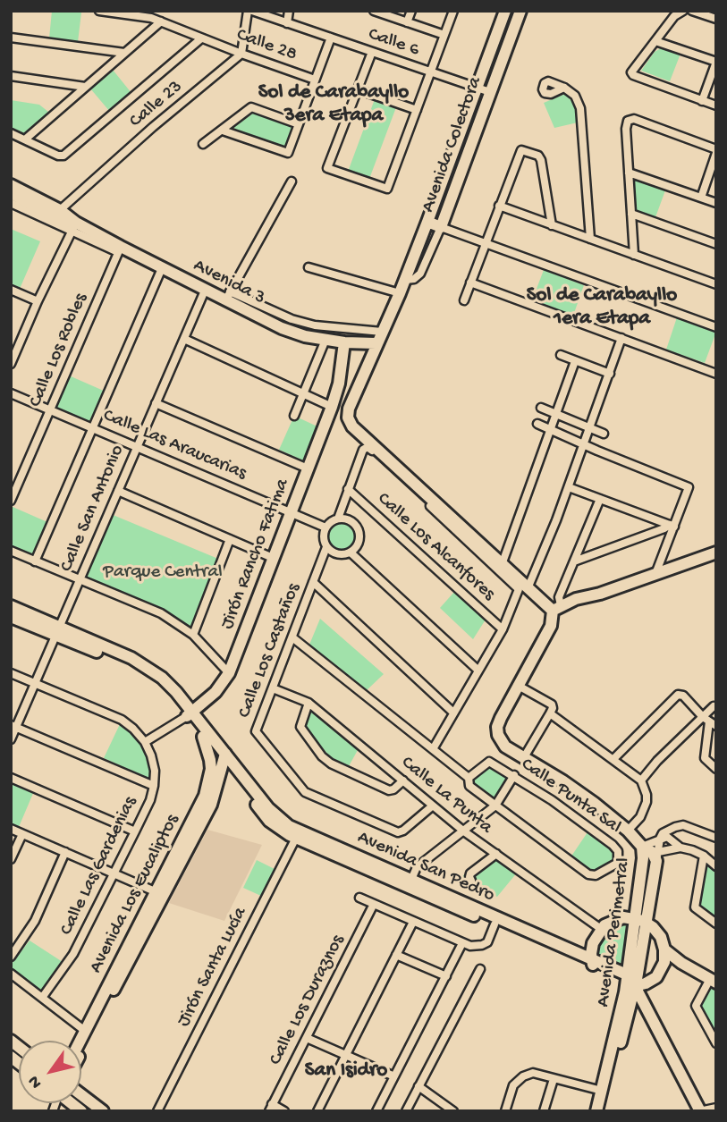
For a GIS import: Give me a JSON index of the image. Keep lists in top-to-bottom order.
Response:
{
  "streets": {
    "street": [
      "Calle 6",
      "Calle 28",
      "Calle 23",
      "Avenida Colectora",
      "Avenida 3",
      "Calle Los Robles",
      "Calle Las Araucarias",
      "Calle San Antonio",
      "Calle Los Alcanfores",
      "Jirón Rancho Fatima",
      "Calle Los Castaños",
      "Calle La Punta",
      "Calle Punta Sal",
      "Calle Las Gardenias",
      "Avenida San Pedro",
      "Avenida Los Eucaliptos",
      "Avenida Perimetral",
      "Jirón Santa Lucía",
      "Calle Los Duraznos"
    ]
  },
  "crossings": [
    ["Calle 6", "Avenida Colectora"],
    ["Calle 28", "Calle 23"],
    ["Calle 23", "Avenida 3"],
    ["Avenida Colectora", "Avenida 3"],
    ["Avenida 3", "Calle Los Robles"],
    ["Avenida 3", "Calle San Antonio"],
    ["Avenida 3", "Jirón Rancho Fatima"],
    ["Calle Los Robles", "Calle Las Araucarias"],
    ["Calle Las Araucarias", "Calle San Antonio"],
    ["Calle Las Araucarias", "Jirón Rancho Fatima"],
    ["Calle Las Araucarias", "Calle Los Castaños"],
    ["Jirón Rancho Fatima", "Calle Las Gardenias"],
    ["Calle Los Castaños", "Calle La Punta"],
    ["Avenida San Pedro", "Avenida Los Eucaliptos"],
    ["Avenida San Pedro", "Avenida Perimetral"],
    ["Avenida San Pedro", "Jirón Santa Lucía"]
  ],
  "districts": ["Sol de Carabayllo 3era Etapa", "Sol de Carabayllo 1era Etapa", "San Isidro"],
  "parks": ["Parque Central"],
  "north": "bottom left"
}
